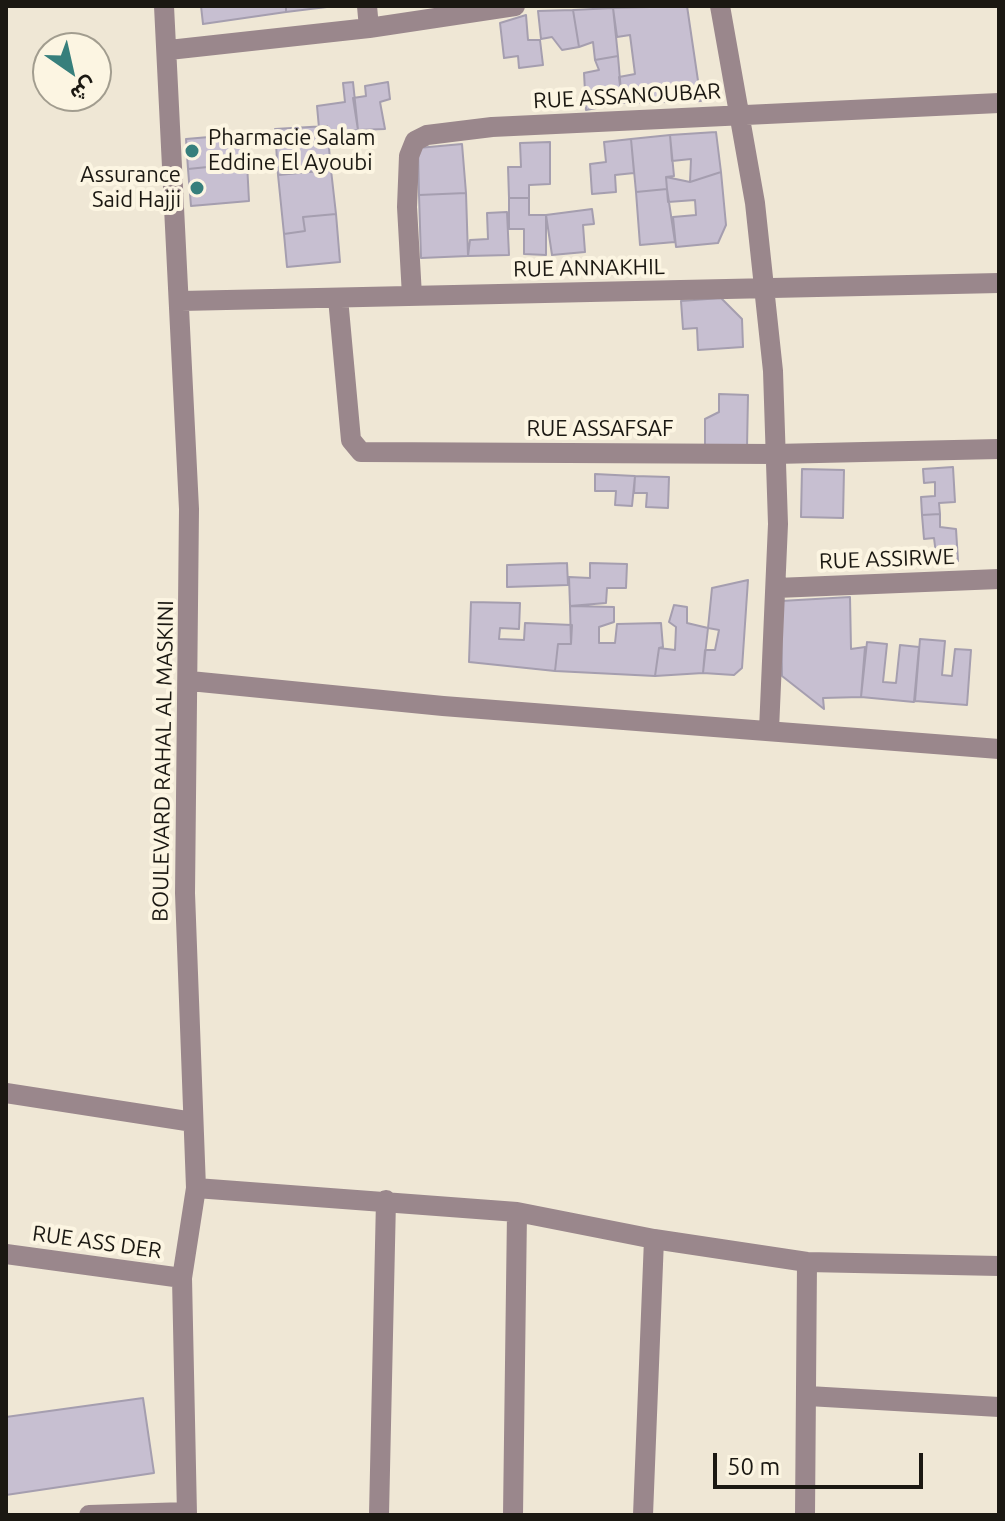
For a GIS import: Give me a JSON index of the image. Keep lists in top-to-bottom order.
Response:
{
  "streets": {
    "street": [
      "RUE ASSANOUBAR",
      "RUE ANNAKHIL",
      "RUE ASSAFSAF",
      "RUE ASSIRWE",
      "BOULEVARD RAHAL AL MASKINI",
      "RUE ASS DER"
    ]
  },
  "crossings": [
    ["RUE ASSANOUBAR", "RUE ANNAKHIL"],
    ["RUE ANNAKHIL", "RUE ASSAFSAF"],
    ["RUE ANNAKHIL", "BOULEVARD RAHAL AL MASKINI"],
    ["BOULEVARD RAHAL AL MASKINI", "RUE ASS DER"]
  ],
  "places": ["Pharmacie Salam Eddine El Ayoubi", "Assurance Said Hajji"],
  "scale_bar": "50 m",
  "north": "bottom right"
}
